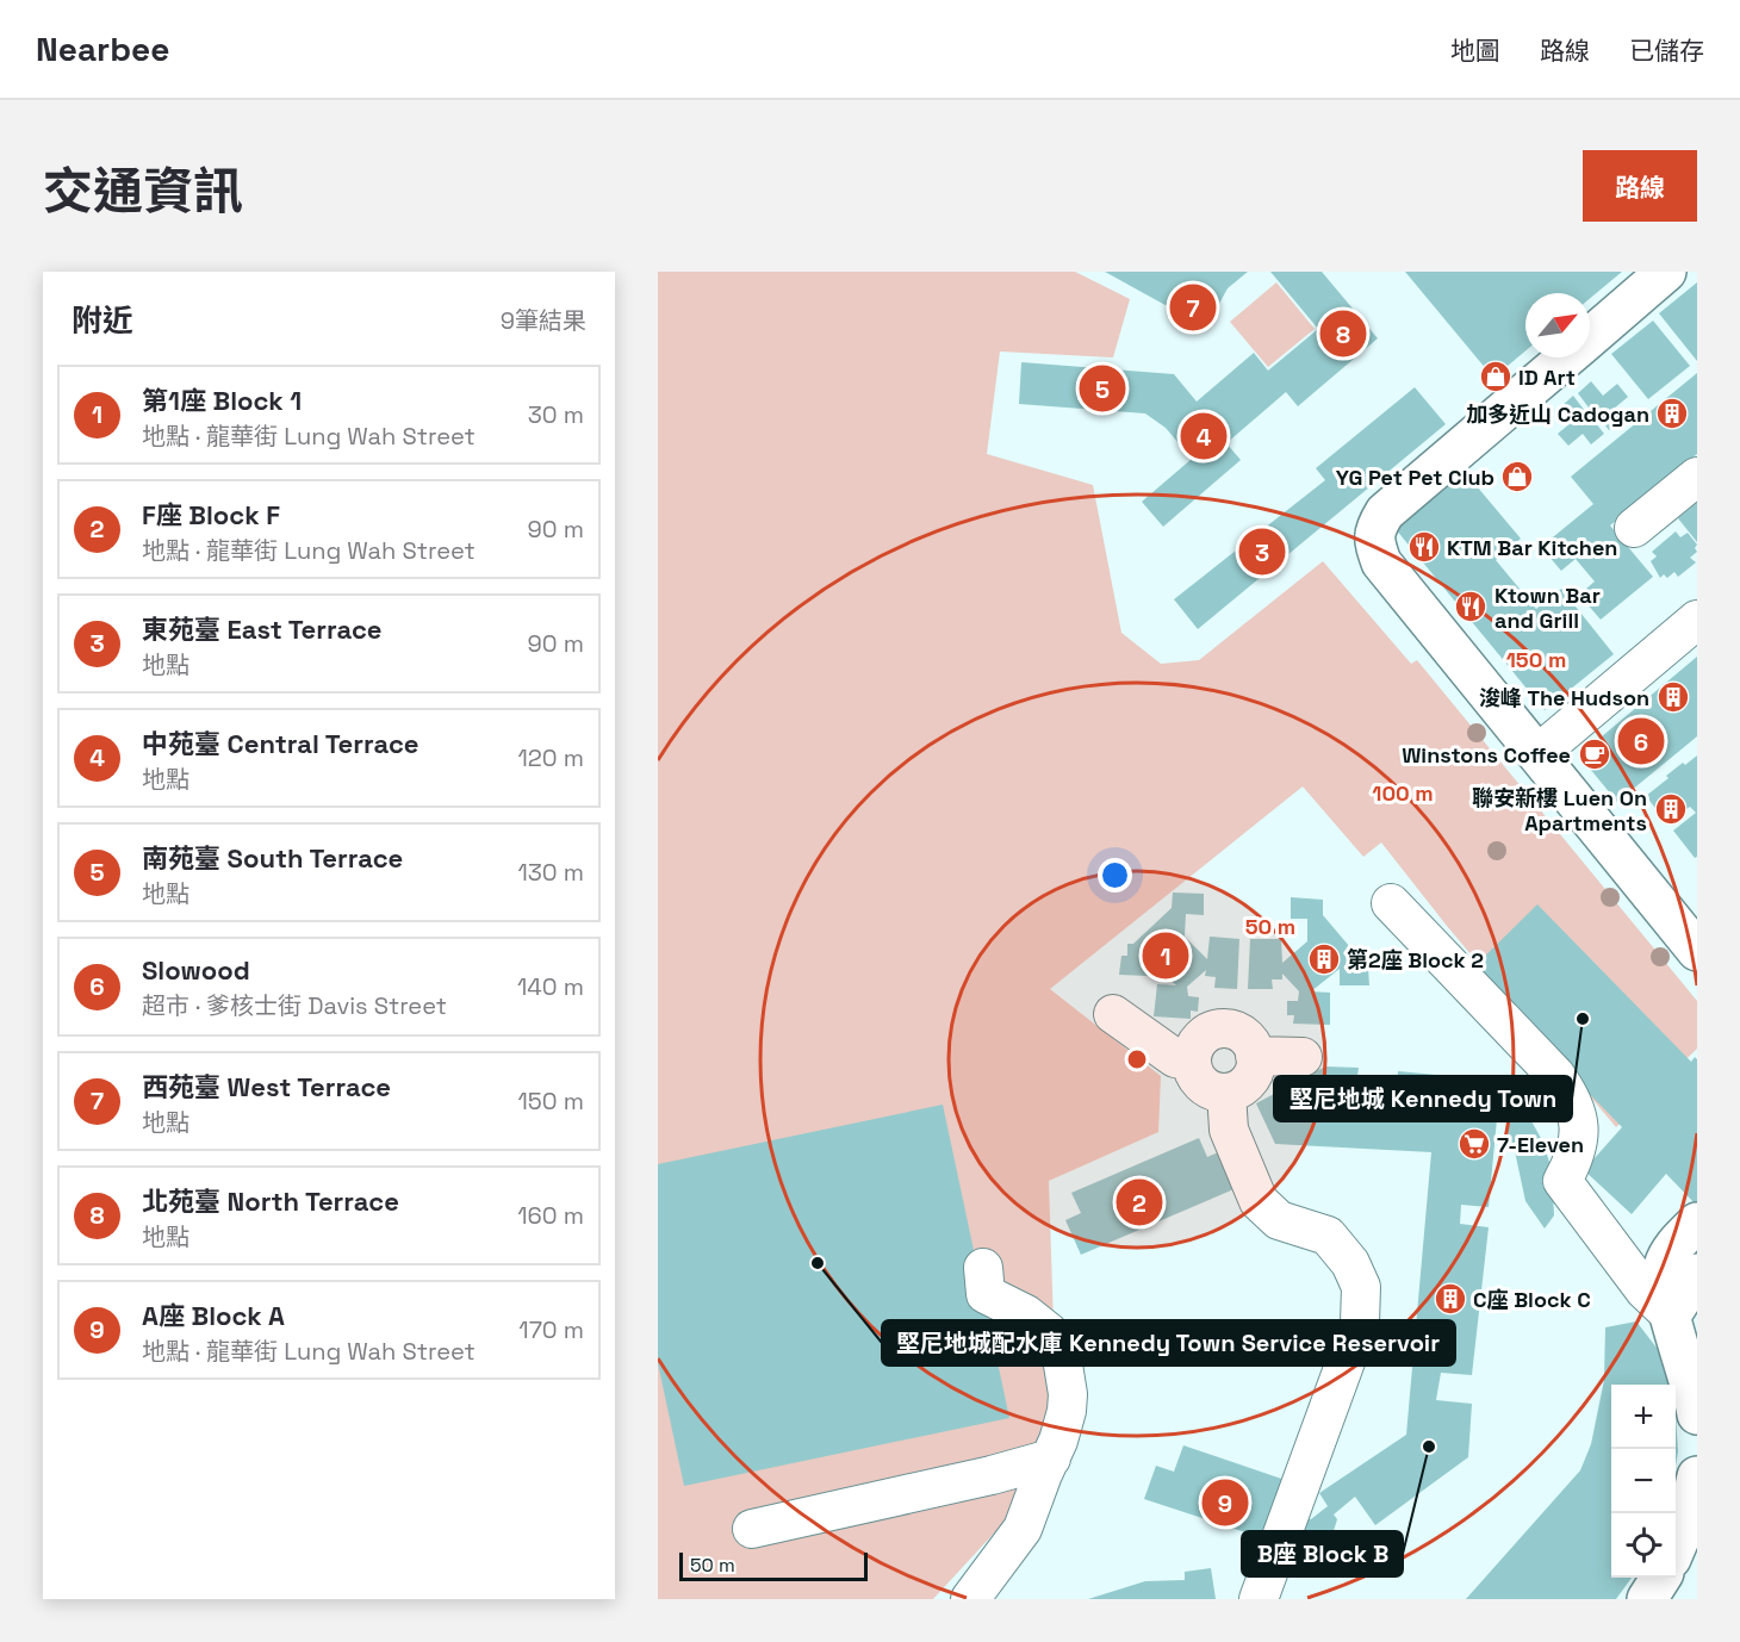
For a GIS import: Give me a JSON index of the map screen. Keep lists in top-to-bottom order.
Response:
{
  "places": {
    "shop": ["ID Art", "YG Pet Pet Club"],
    "building": [
      "加多近山 Cadogan",
      "浚峰 The Hudson",
      "聯安新樓 Luen On Apartments",
      "第2座 Block 2",
      "C座 Block C"
    ],
    "restaurant": ["KTM Bar Kitchen", "Ktown Bar and Grill"],
    "cafe": ["Winstons Coffee"],
    "other": ["堅尼地城 Kennedy Town", "堅尼地城配水庫 Kennedy Town Service Reservoir", "B座 Block B"],
    "supermarket": ["7-Eleven"]
  },
  "scale_bar": "50 m",
  "north": "top right",
  "page": {
    "header": "Nearbee",
    "nav": ["地圖", "路線", "已儲存"],
    "title": "交通資訊",
    "buttons": "路線",
    "heading": ["附近", "9筆結果"],
    "pins": [
      "7",
      "8",
      "5",
      "4",
      "3",
      "6",
      "1",
      "2",
      "9"
    ],
    "list": [
      {
        "mark": "1",
        "name": "第1座 Block 1",
        "note": "地點 · 龍華街 Lung Wah Street",
        "value": "30 m"
      },
      {
        "mark": "2",
        "name": "F座 Block F",
        "note": "地點 · 龍華街 Lung Wah Street",
        "value": "90 m"
      },
      {
        "mark": "3",
        "name": "東苑臺 East Terrace",
        "note": "地點",
        "value": "90 m"
      },
      {
        "mark": "4",
        "name": "中苑臺 Central Terrace",
        "note": "地點",
        "value": "120 m"
      },
      {
        "mark": "5",
        "name": "南苑臺 South Terrace",
        "note": "地點",
        "value": "130 m"
      },
      {
        "mark": "6",
        "name": "Slowood",
        "note": "超市 · 爹核士街 Davis Street",
        "value": "140 m"
      },
      {
        "mark": "7",
        "name": "西苑臺 West Terrace",
        "note": "地點",
        "value": "150 m"
      },
      {
        "mark": "8",
        "name": "北苑臺 North Terrace",
        "note": "地點",
        "value": "160 m"
      },
      {
        "mark": "9",
        "name": "A座 Block A",
        "note": "地點 · 龍華街 Lung Wah Street",
        "value": "170 m"
      }
    ],
    "map_buttons": ["+", "−"],
    "scale": "50 m"
  },
  "rings": ["150 m", "100 m", "50 m"]
}
